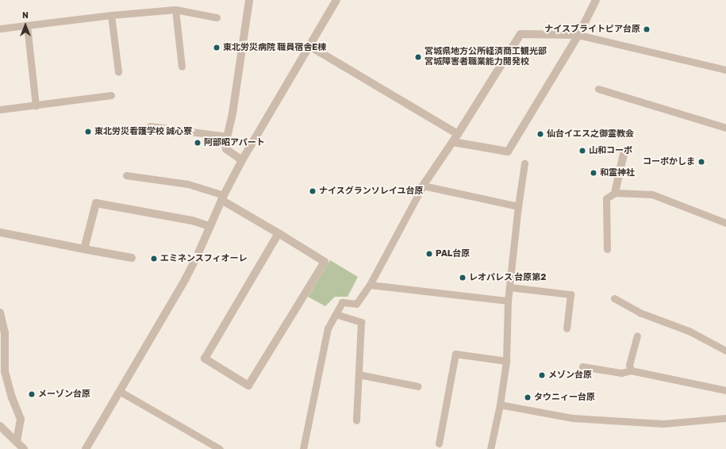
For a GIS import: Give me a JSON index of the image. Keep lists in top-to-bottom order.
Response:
{
  "places": [
    "ナイスブライトピア台原",
    "東北労災病院 職員宿舎E棟",
    "宮城県地方公所経済商工観光部 宮城障害者職業能力開発校",
    "東北労災看護学校 誠心寮",
    "仙台イエス之御霊教会",
    "阿部昭アパート",
    "山和コーポ",
    "コーポかしま",
    "和霊神社",
    "ナイスグランソレイユ台原",
    "PAL台原",
    "エミネンスフィオーレ",
    "レオパレス 台原第2",
    "メゾン台原",
    "メーゾン台原",
    "タウニィー台原"
  ],
  "north": "top"
}
